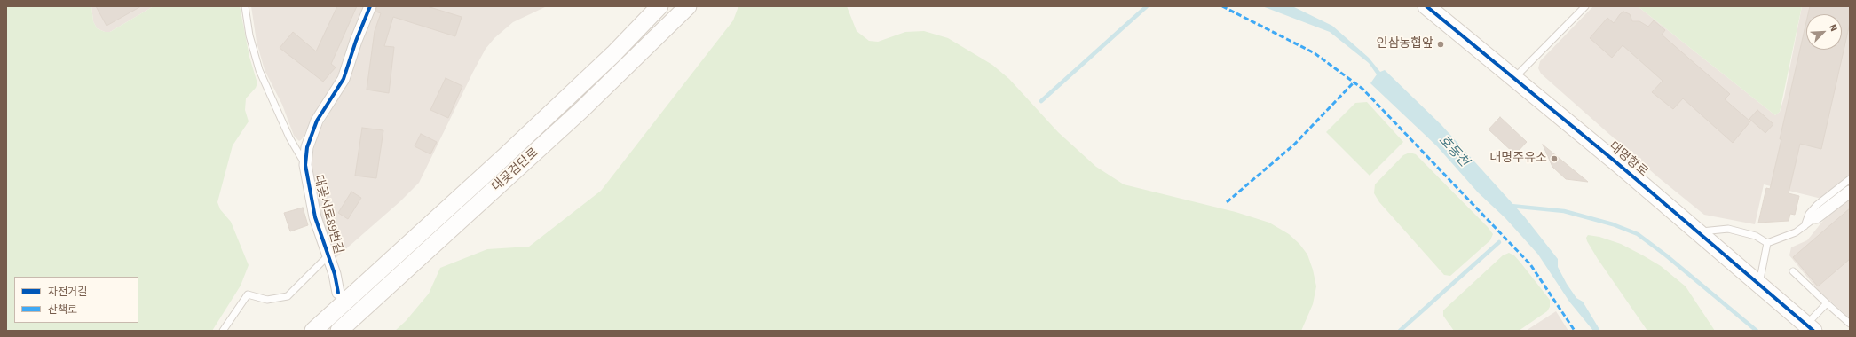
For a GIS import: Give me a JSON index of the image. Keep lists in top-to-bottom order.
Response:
{
  "streets": {
    "main road": ["대명항로", "대곶검단로"],
    "street": ["대곶서로89번길"]
  },
  "water": ["호동천"],
  "places": ["인삼농협앞", "대명주유소"],
  "legend": ["자전거길", "산책로"],
  "north": "top right"
}
